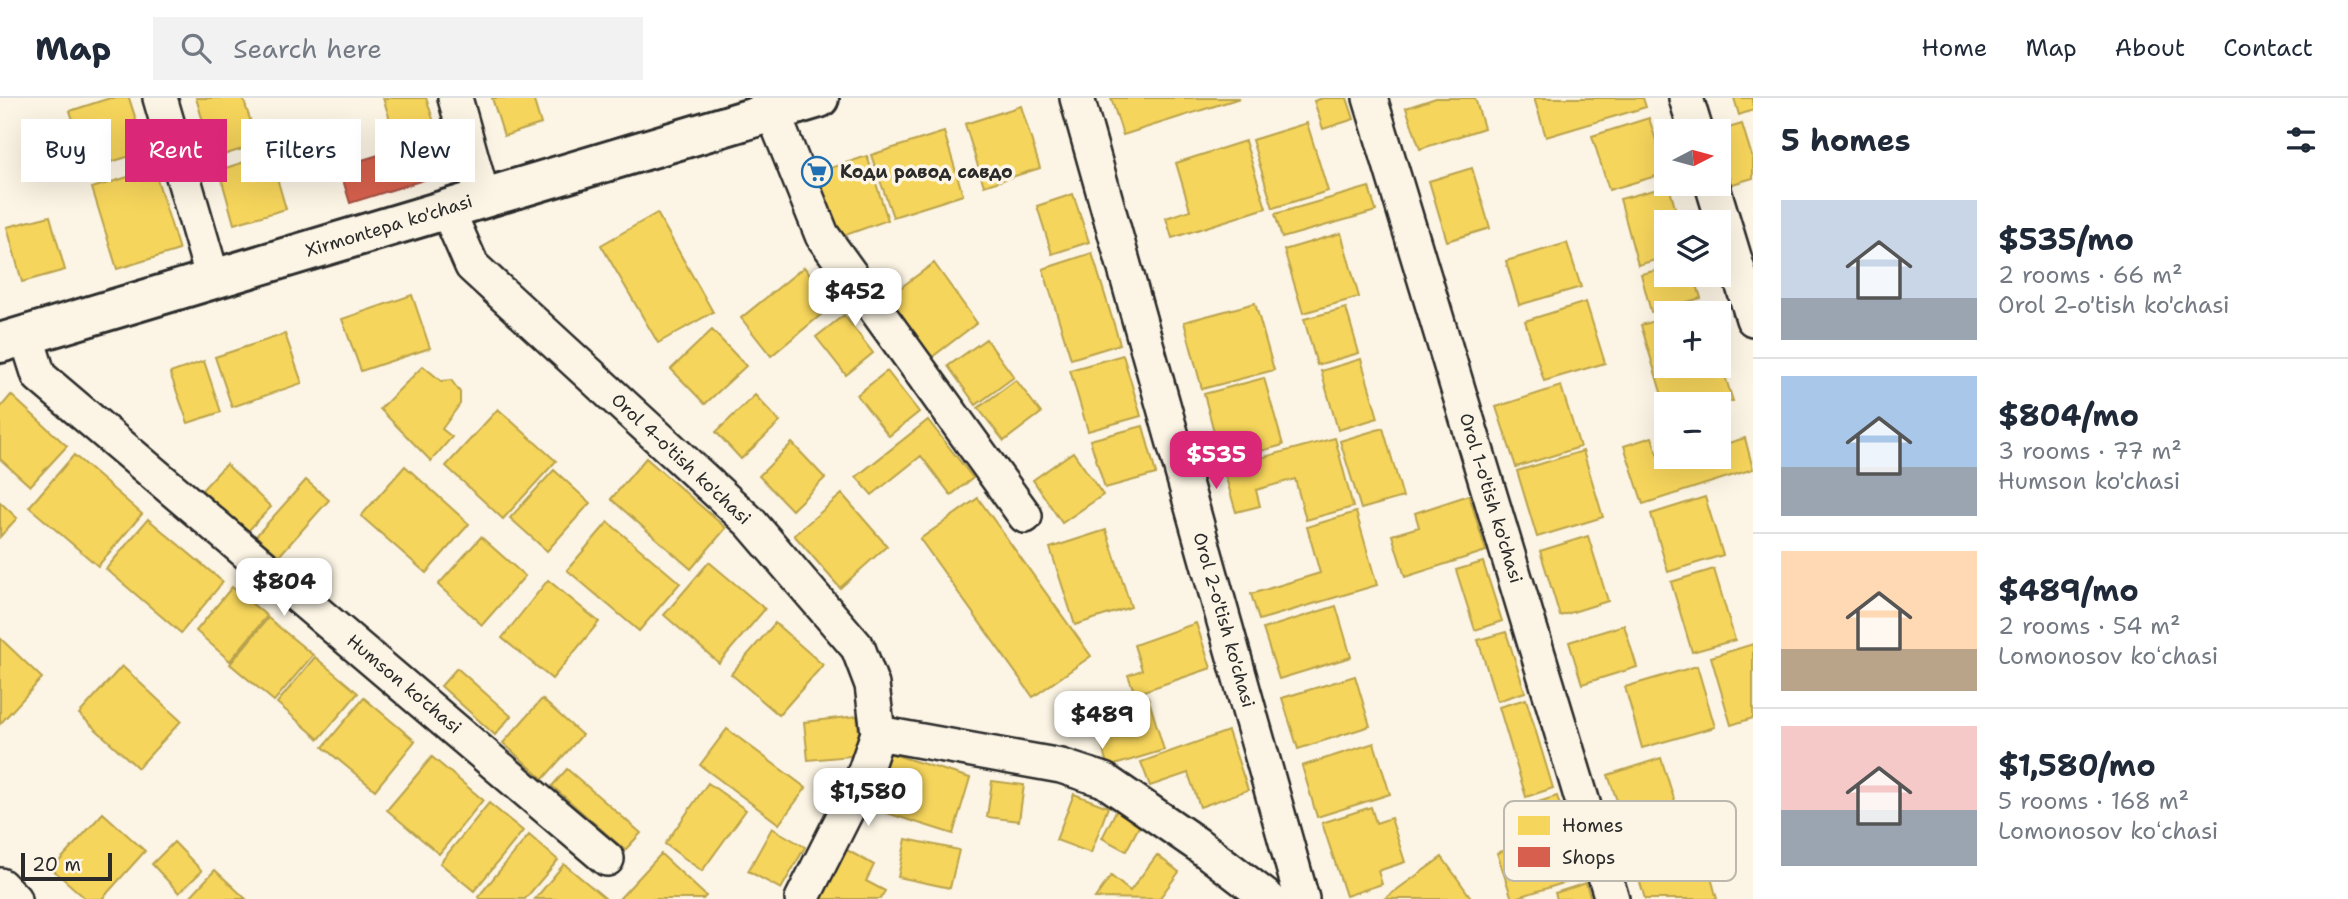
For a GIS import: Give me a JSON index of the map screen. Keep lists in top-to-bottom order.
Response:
{
  "streets": {
    "street": [
      "Xirmontepa ko'chasi",
      "Orol 4-o'tish ko'chasi",
      "Orol 1-o'tish ko'chasi",
      "Orol 2-o'tish ko'chasi",
      "Humson ko'chasi"
    ]
  },
  "crossings": [
    ["Xirmontepa ko'chasi", "Orol 4-o'tish ko'chasi"],
    ["Xirmontepa ko'chasi", "Humson ko'chasi"]
  ],
  "places": {
    "supermarket": ["Коди равод савдо"]
  },
  "legend": ["Homes", "Shops"],
  "scale_bar": "20 m",
  "north": "right",
  "page": {
    "header": "Map",
    "search": "Search here",
    "nav": [
      "Home",
      "Map",
      "About",
      "Contact"
    ],
    "heading": "5 homes",
    "map_buttons": ["+", "−"],
    "chip": [
      "Buy",
      "Rent",
      "Filters",
      "New"
    ],
    "list": [
      {
        "name": "$535/mo",
        "note": "2 rooms · 66 m² · Orol 2-o'tish ko'chasi"
      },
      {
        "name": "$804/mo",
        "note": "3 rooms · 77 m² · Humson ko'chasi"
      },
      {
        "name": "$489/mo",
        "note": "2 rooms · 54 m² · Lomonosov koʻchasi"
      },
      {
        "name": "$1,580/mo",
        "note": "5 rooms · 168 m² · Lomonosov koʻchasi"
      }
    ],
    "price": [
      "$452",
      "$535",
      "$804",
      "$489",
      "$1,580"
    ],
    "scale": "20 m"
  }
}
